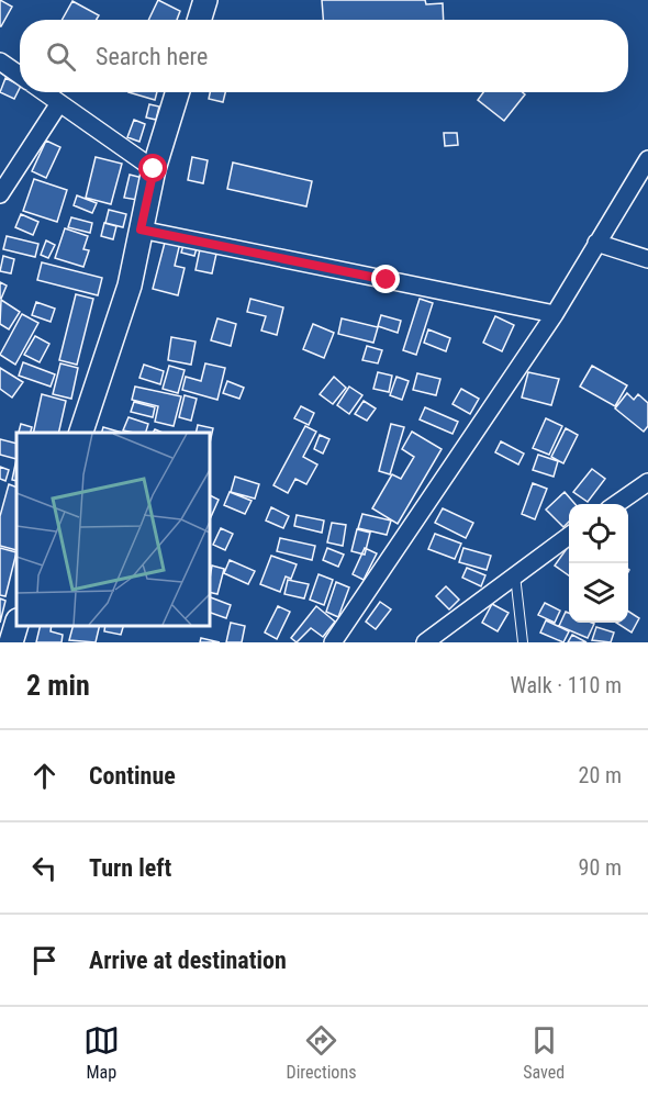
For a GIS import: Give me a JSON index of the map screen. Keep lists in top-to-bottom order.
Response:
{
  "page": {
    "search": "Search here",
    "heading": ["2 min", "Walk · 110 m"],
    "list": [
      ["Continue", "20 m"],
      ["Turn left", "90 m"],
      "Arrive at destination"
    ],
    "nav": ["Map", "Directions", "Saved"]
  }
}
